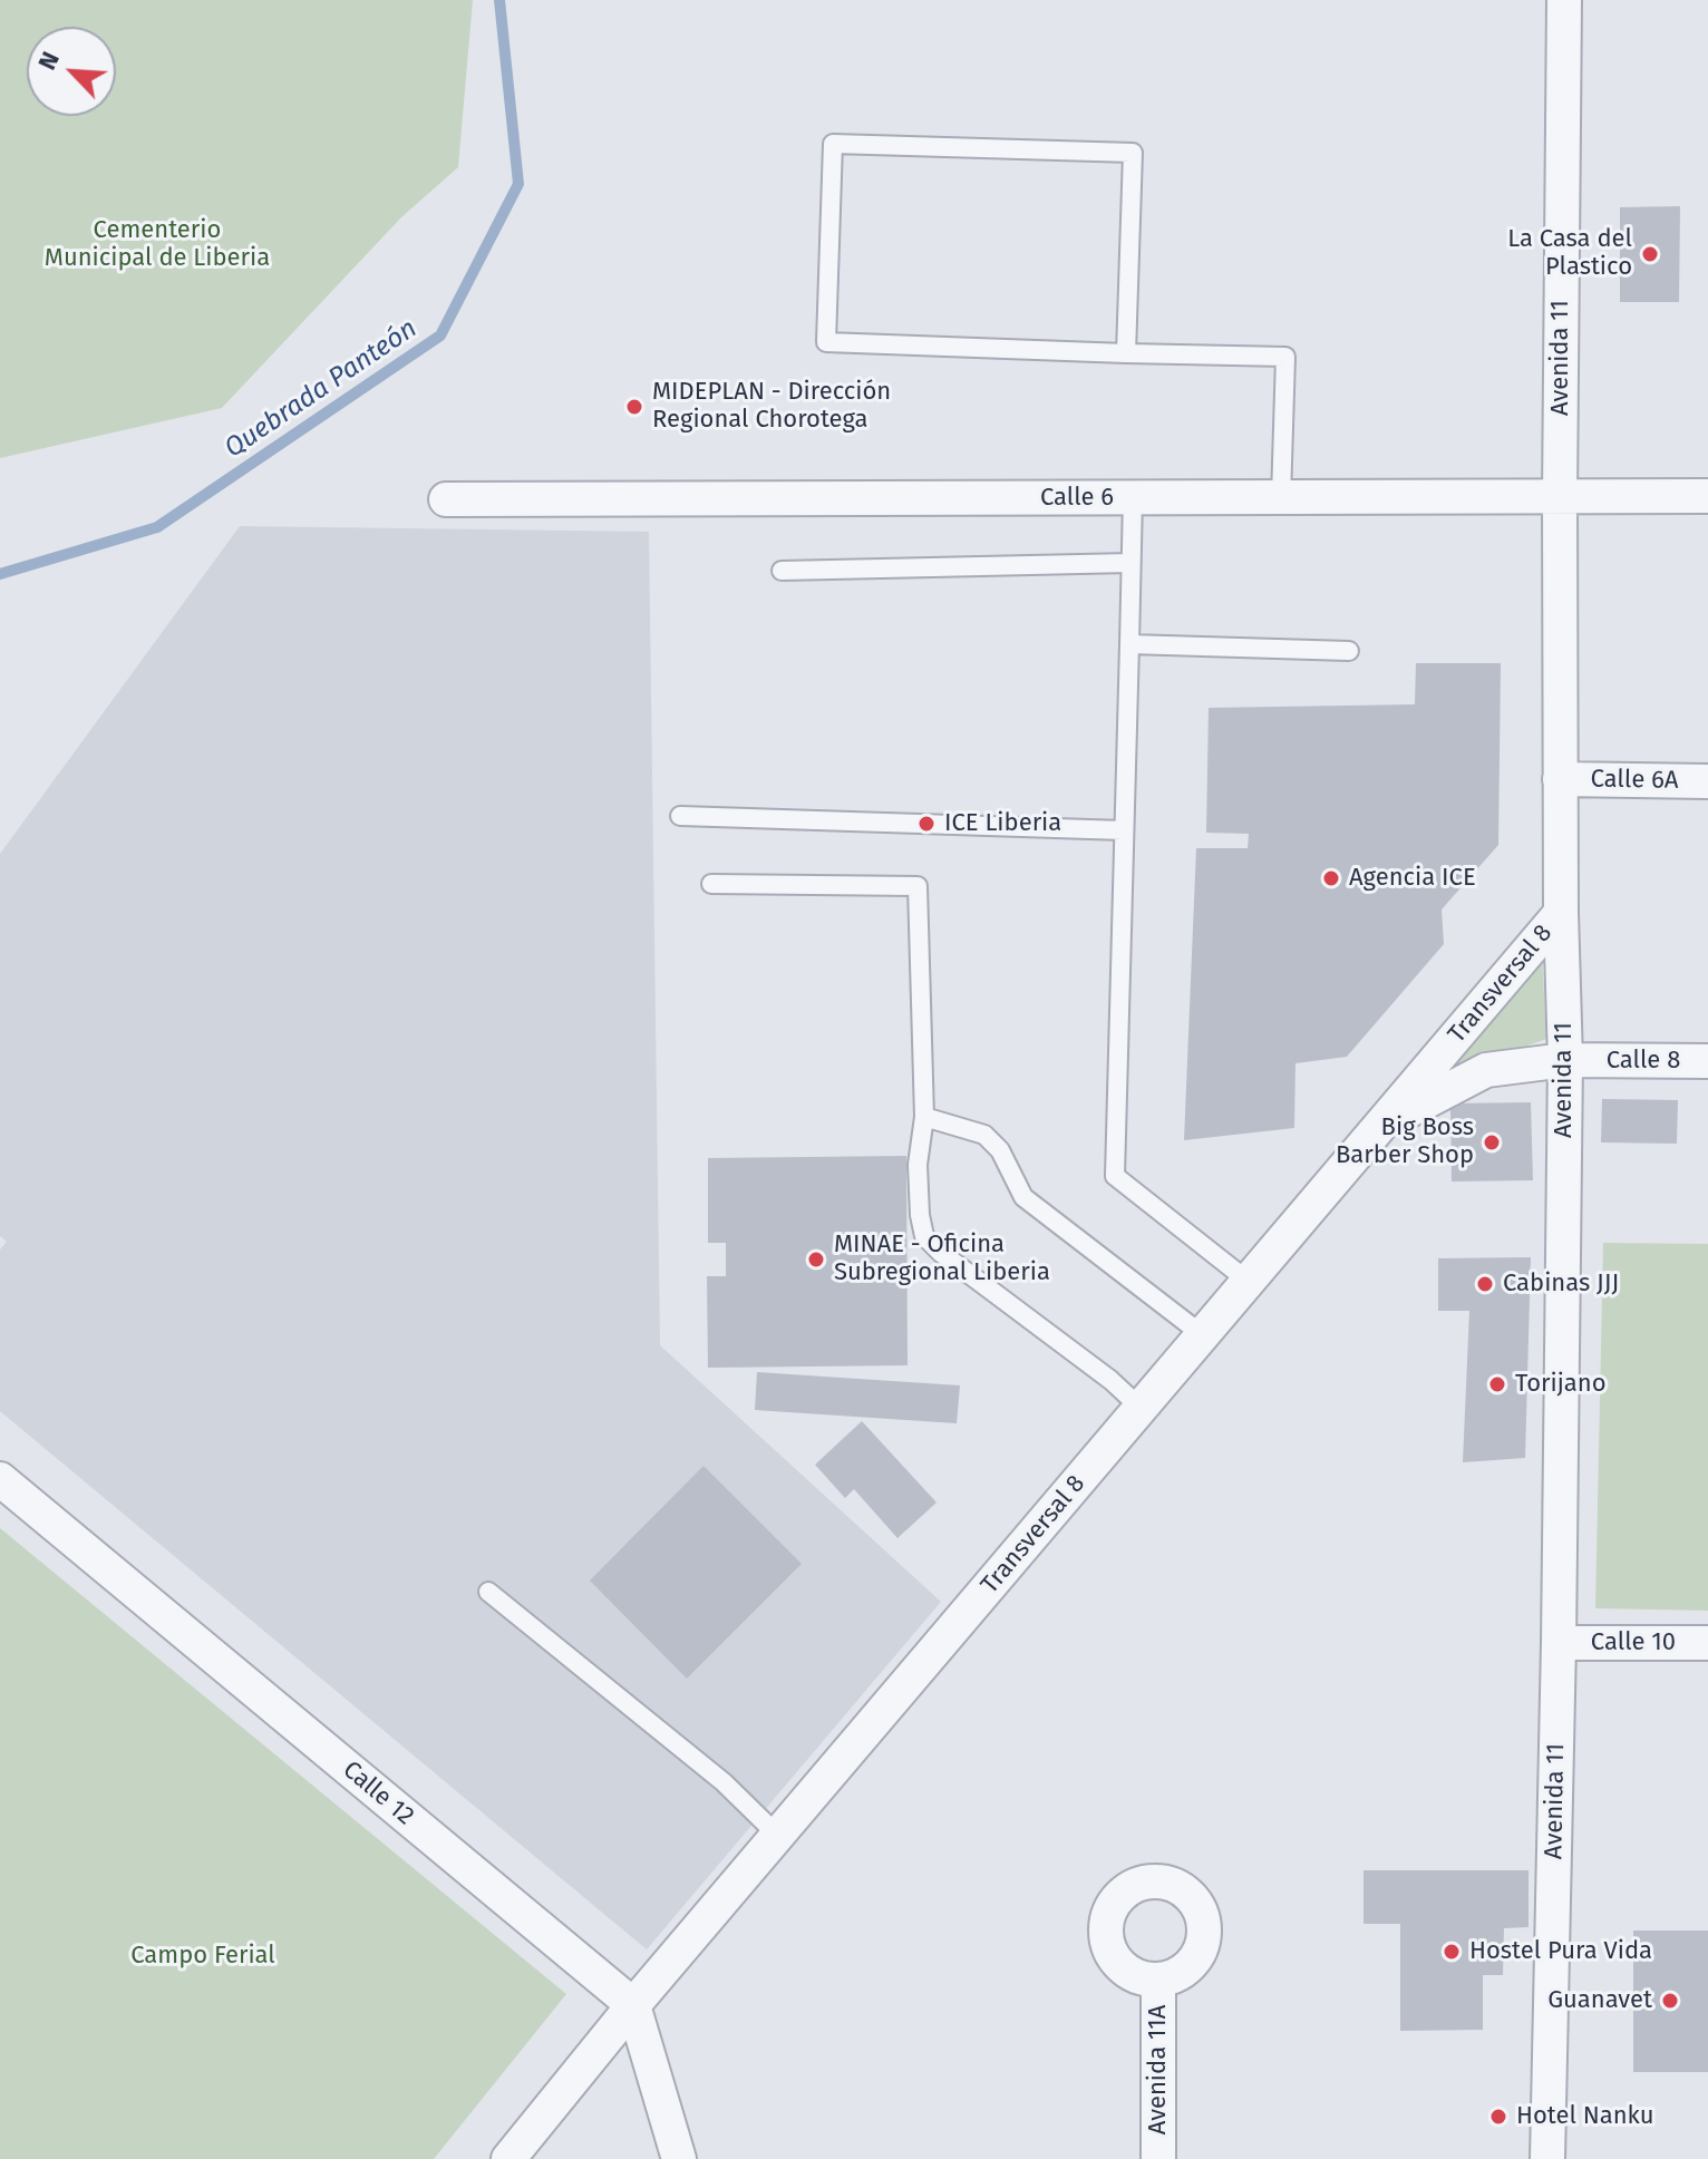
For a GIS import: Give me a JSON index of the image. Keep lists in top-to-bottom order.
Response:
{
  "streets": {
    "street": [
      "Avenida 11",
      "Calle 6",
      "Calle 6A",
      "Transversal 8",
      "Calle 8",
      "Calle 10",
      "Calle 12",
      "Avenida 11A"
    ]
  },
  "crossings": [
    ["Avenida 11", "Calle 6"],
    ["Avenida 11", "Calle 6A"],
    ["Avenida 11", "Transversal 8"],
    ["Avenida 11", "Calle 8"],
    ["Avenida 11", "Calle 10"],
    ["Transversal 8", "Calle 8"],
    ["Transversal 8", "Calle 12"]
  ],
  "water": ["Quebrada Panteón"],
  "parks": ["Cementerio Municipal de Liberia", "Campo Ferial"],
  "places": [
    "La Casa del Plastico",
    "MIDEPLAN - Dirección Regional Chorotega",
    "ICE Liberia",
    "Agencia ICE",
    "Big Boss Barber Shop",
    "MINAE - Oficina Subregional Liberia",
    "Cabinas JJJ",
    "Torijano",
    "Hostel Pura Vida",
    "Guanavet",
    "Hotel Nanku"
  ],
  "north": "top left"
}
